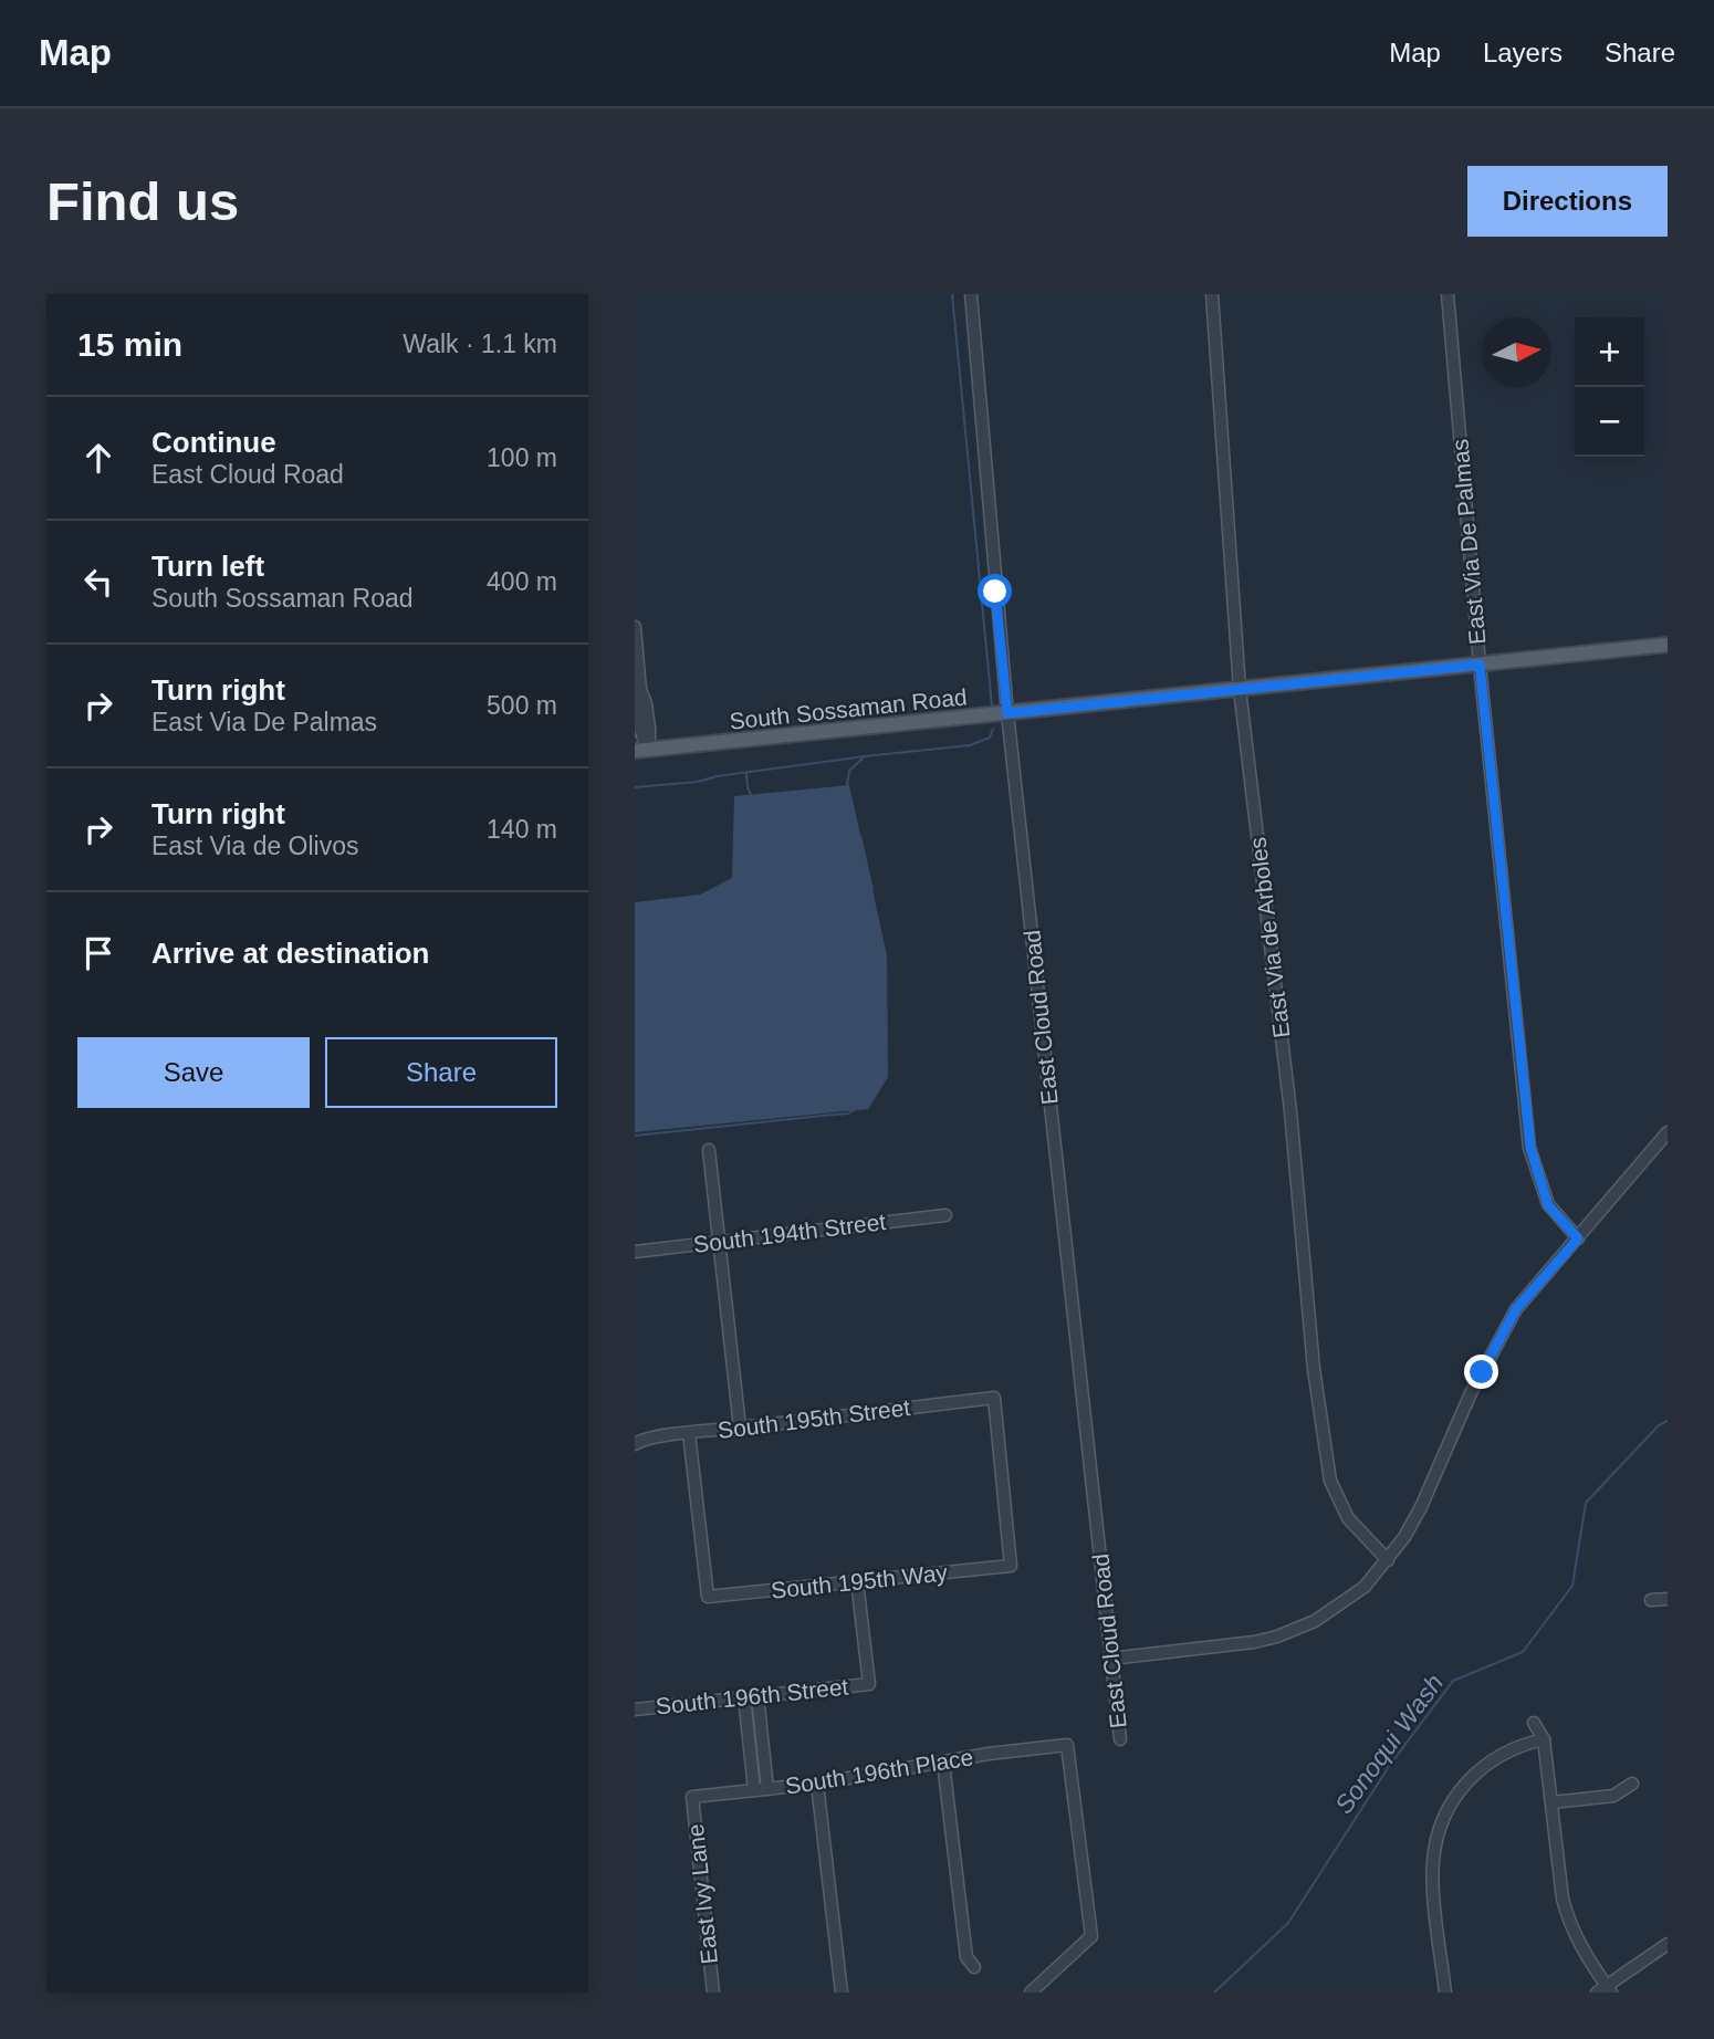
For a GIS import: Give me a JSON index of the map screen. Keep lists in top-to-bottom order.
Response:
{
  "streets": {
    "main road": ["South Sossaman Road"],
    "street": [
      "East Via De Palmas",
      "East Via de Arboles",
      "East Cloud Road",
      "South 194th Street",
      "South 195th Street",
      "South 195th Way",
      "South 196th Street",
      "South 196th Place",
      "East Ivy Lane"
    ]
  },
  "crossings": [
    ["East Via De Palmas", "South Sossaman Road"],
    ["South Sossaman Road", "East Via de Arboles"],
    ["South Sossaman Road", "East Cloud Road"],
    ["South 195th Street", "South 195th Way"],
    ["South 195th Way", "South 196th Street"],
    ["South 196th Place", "East Ivy Lane"]
  ],
  "water": ["Sonoqui Wash"],
  "north": "right",
  "page": {
    "header": "Map",
    "nav": ["Map", "Layers", "Share"],
    "buttons": [
      "Directions",
      ["Save", "Share"]
    ],
    "title": "Find us",
    "heading": ["15 min", "Walk · 1.1 km"],
    "map_buttons": ["+", "−"],
    "list": [
      ["Continue", "East Cloud Road", "100 m"],
      ["Turn left", "South Sossaman Road", "400 m"],
      ["Turn right", "East Via De Palmas", "500 m"],
      ["Turn right", "East Via de Olivos", "140 m"],
      "Arrive at destination"
    ]
  }
}
